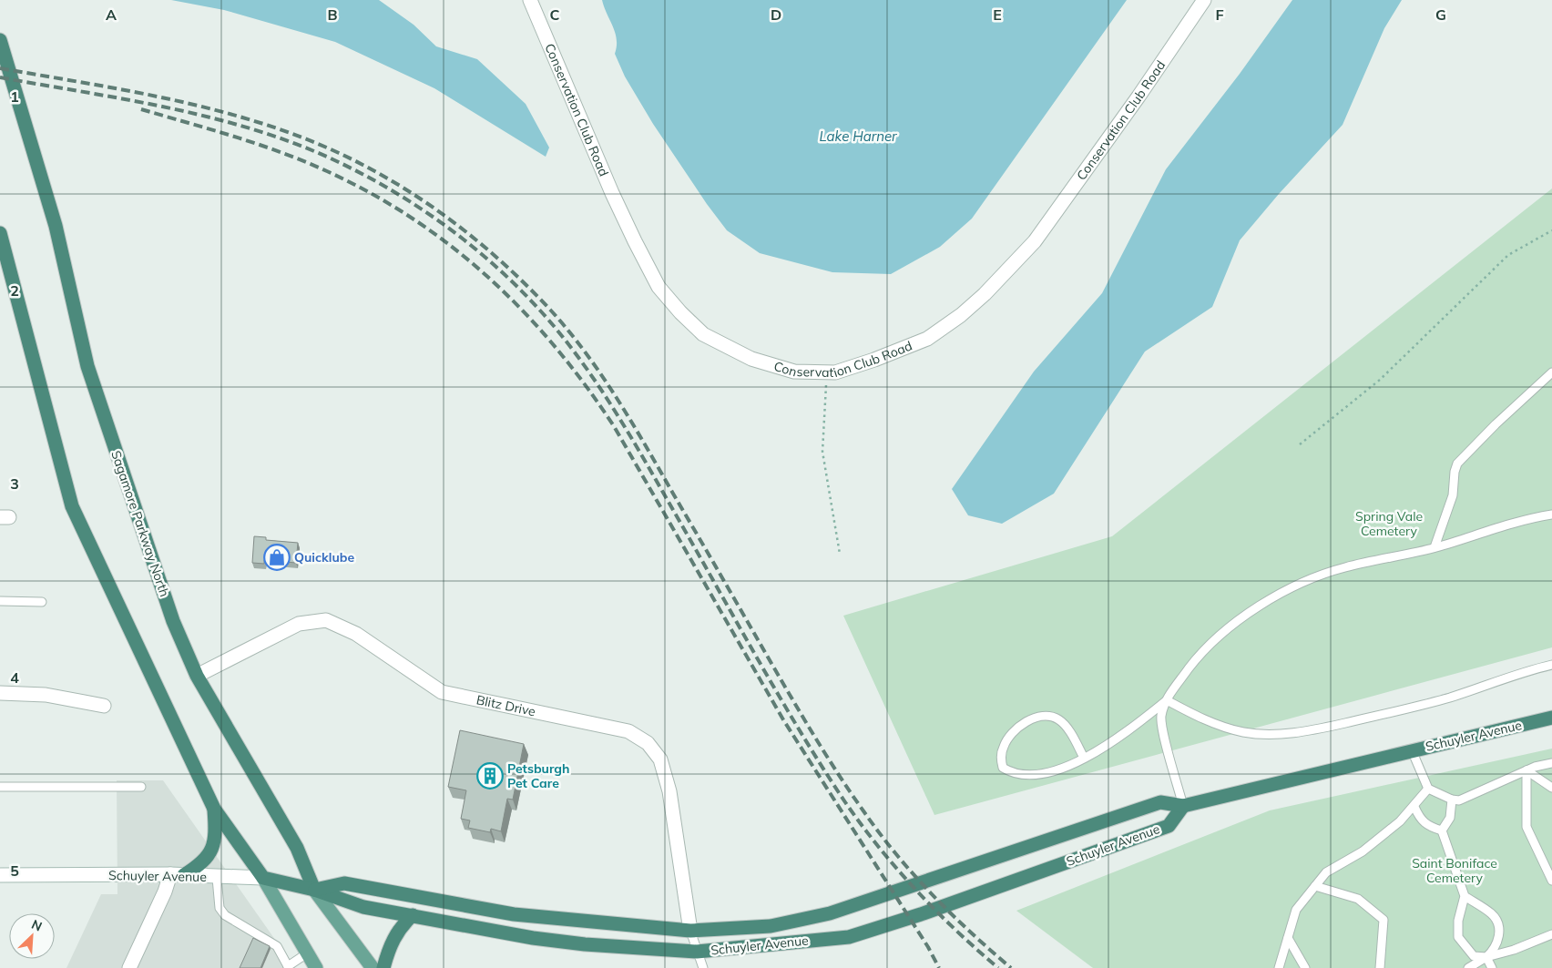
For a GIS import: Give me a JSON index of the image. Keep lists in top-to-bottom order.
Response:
{
  "streets": {
    "highway": ["Sagamore Parkway North", "Schuyler Avenue"],
    "street": ["Conservation Club Road", "Blitz Drive"]
  },
  "crossings": [
    ["Sagamore Parkway North", "Blitz Drive"],
    ["Sagamore Parkway North", "Schuyler Avenue"],
    ["Blitz Drive", "Schuyler Avenue"]
  ],
  "water": ["Lake Harner"],
  "parks": ["Spring Vale Cemetery", "Saint Boniface Cemetery"],
  "places": {
    "shop": ["Quicklube"],
    "building": ["Petsburgh Pet Care"]
  },
  "north": "top right",
  "grid": {
    "columns": [
      "A",
      "B",
      "C",
      "D",
      "E",
      "F",
      "G"
    ],
    "rows": [
      "1",
      "2",
      "3",
      "4",
      "5"
    ]
  }
}
